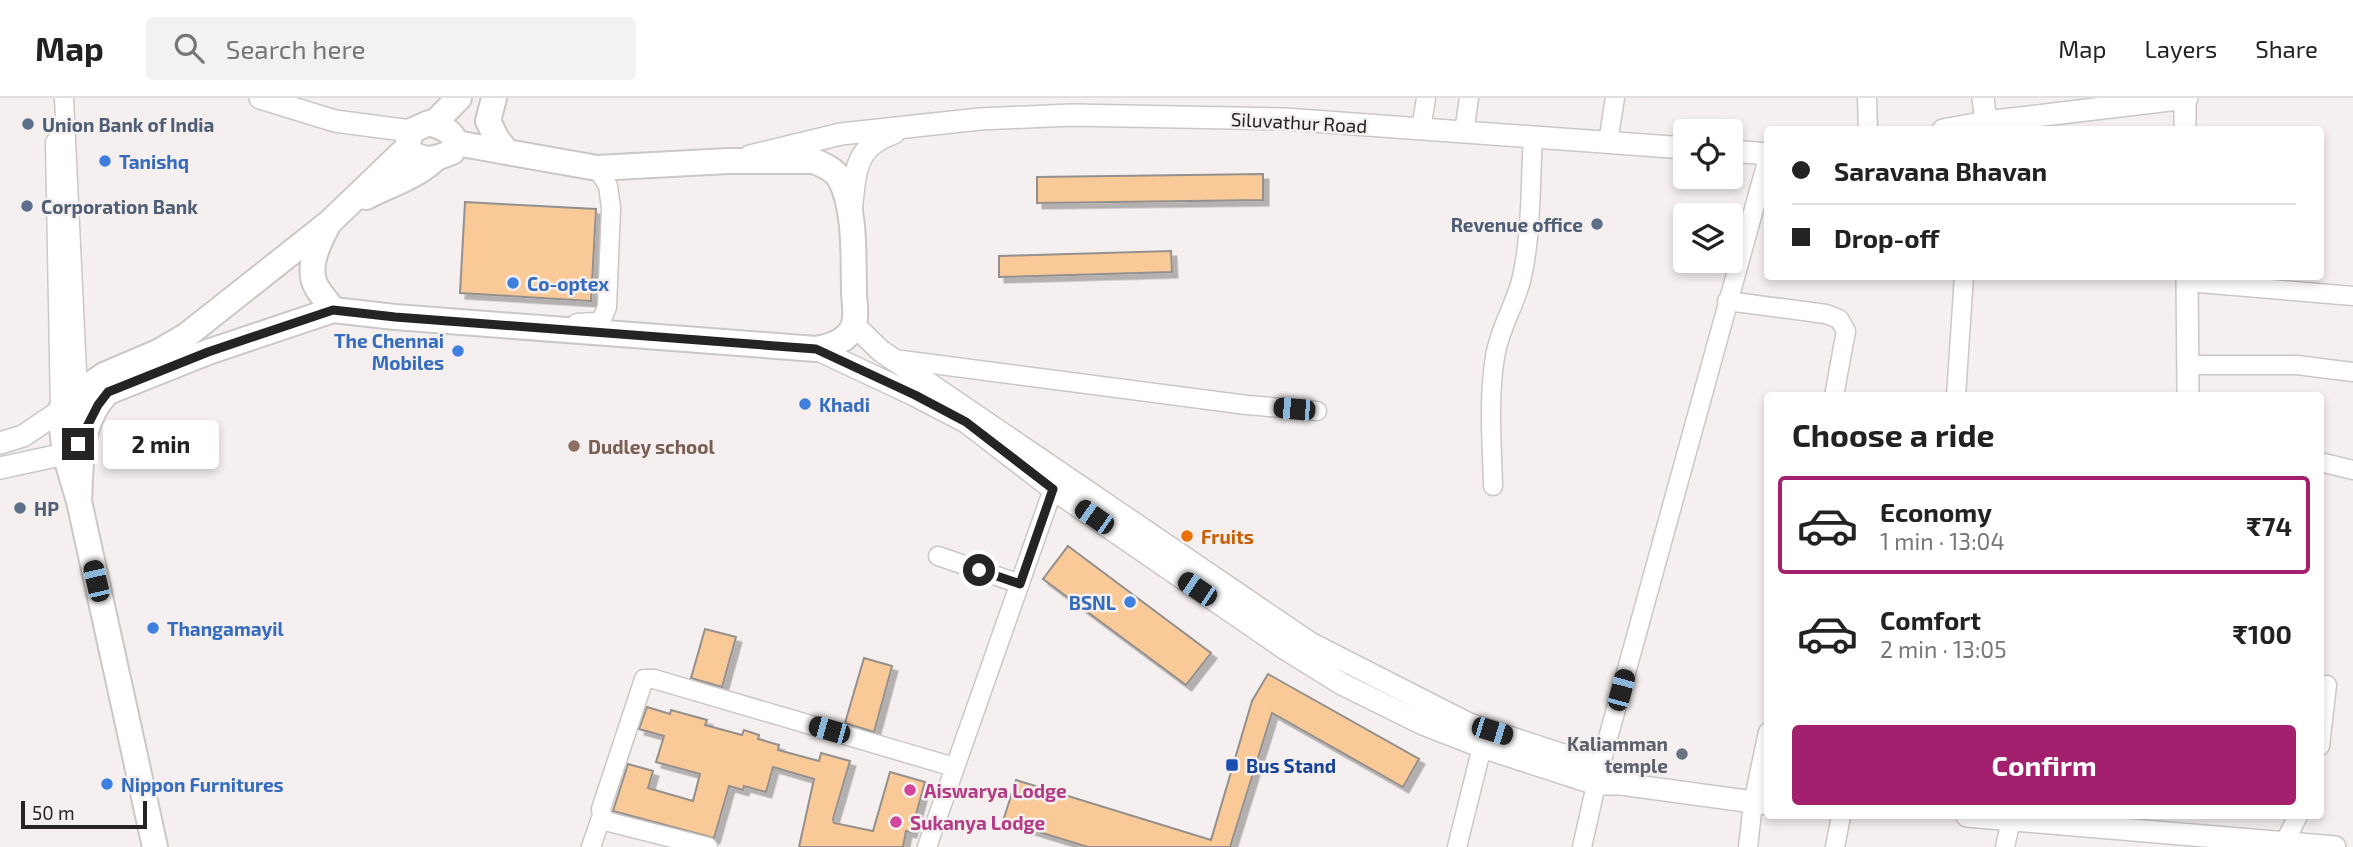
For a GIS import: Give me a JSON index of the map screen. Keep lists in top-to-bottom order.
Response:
{
  "streets": {
    "main road": ["Siluvathur Road"]
  },
  "places": {
    "other": [
      "Union Bank of India",
      "Tanishq",
      "Corporation Bank",
      "Revenue office",
      "Co-optex",
      "The Chennai Mobiles",
      "Khadi",
      "Dudley school",
      "HP",
      "Fruits",
      "BSNL",
      "Thangamayil",
      "Kaliamman temple",
      "Nippon Furnitures",
      "Aiswarya Lodge",
      "Sukanya Lodge"
    ],
    "transit": ["Bus Stand"]
  },
  "scale_bar": "50 m",
  "page": {
    "header": "Map",
    "search": "Search here",
    "nav": ["Map", "Layers", "Share"],
    "banner": ["Saravana Bhavan", "Drop-off"],
    "heading": "Choose a ride",
    "bubble": "2 min",
    "list": [
      {
        "name": "Economy",
        "note": "1 min · 13:04",
        "value": "₹74"
      },
      {
        "name": "Comfort",
        "note": "2 min · 13:05",
        "value": "₹100"
      }
    ],
    "buttons": "Confirm",
    "scale": "50 m"
  }
}
